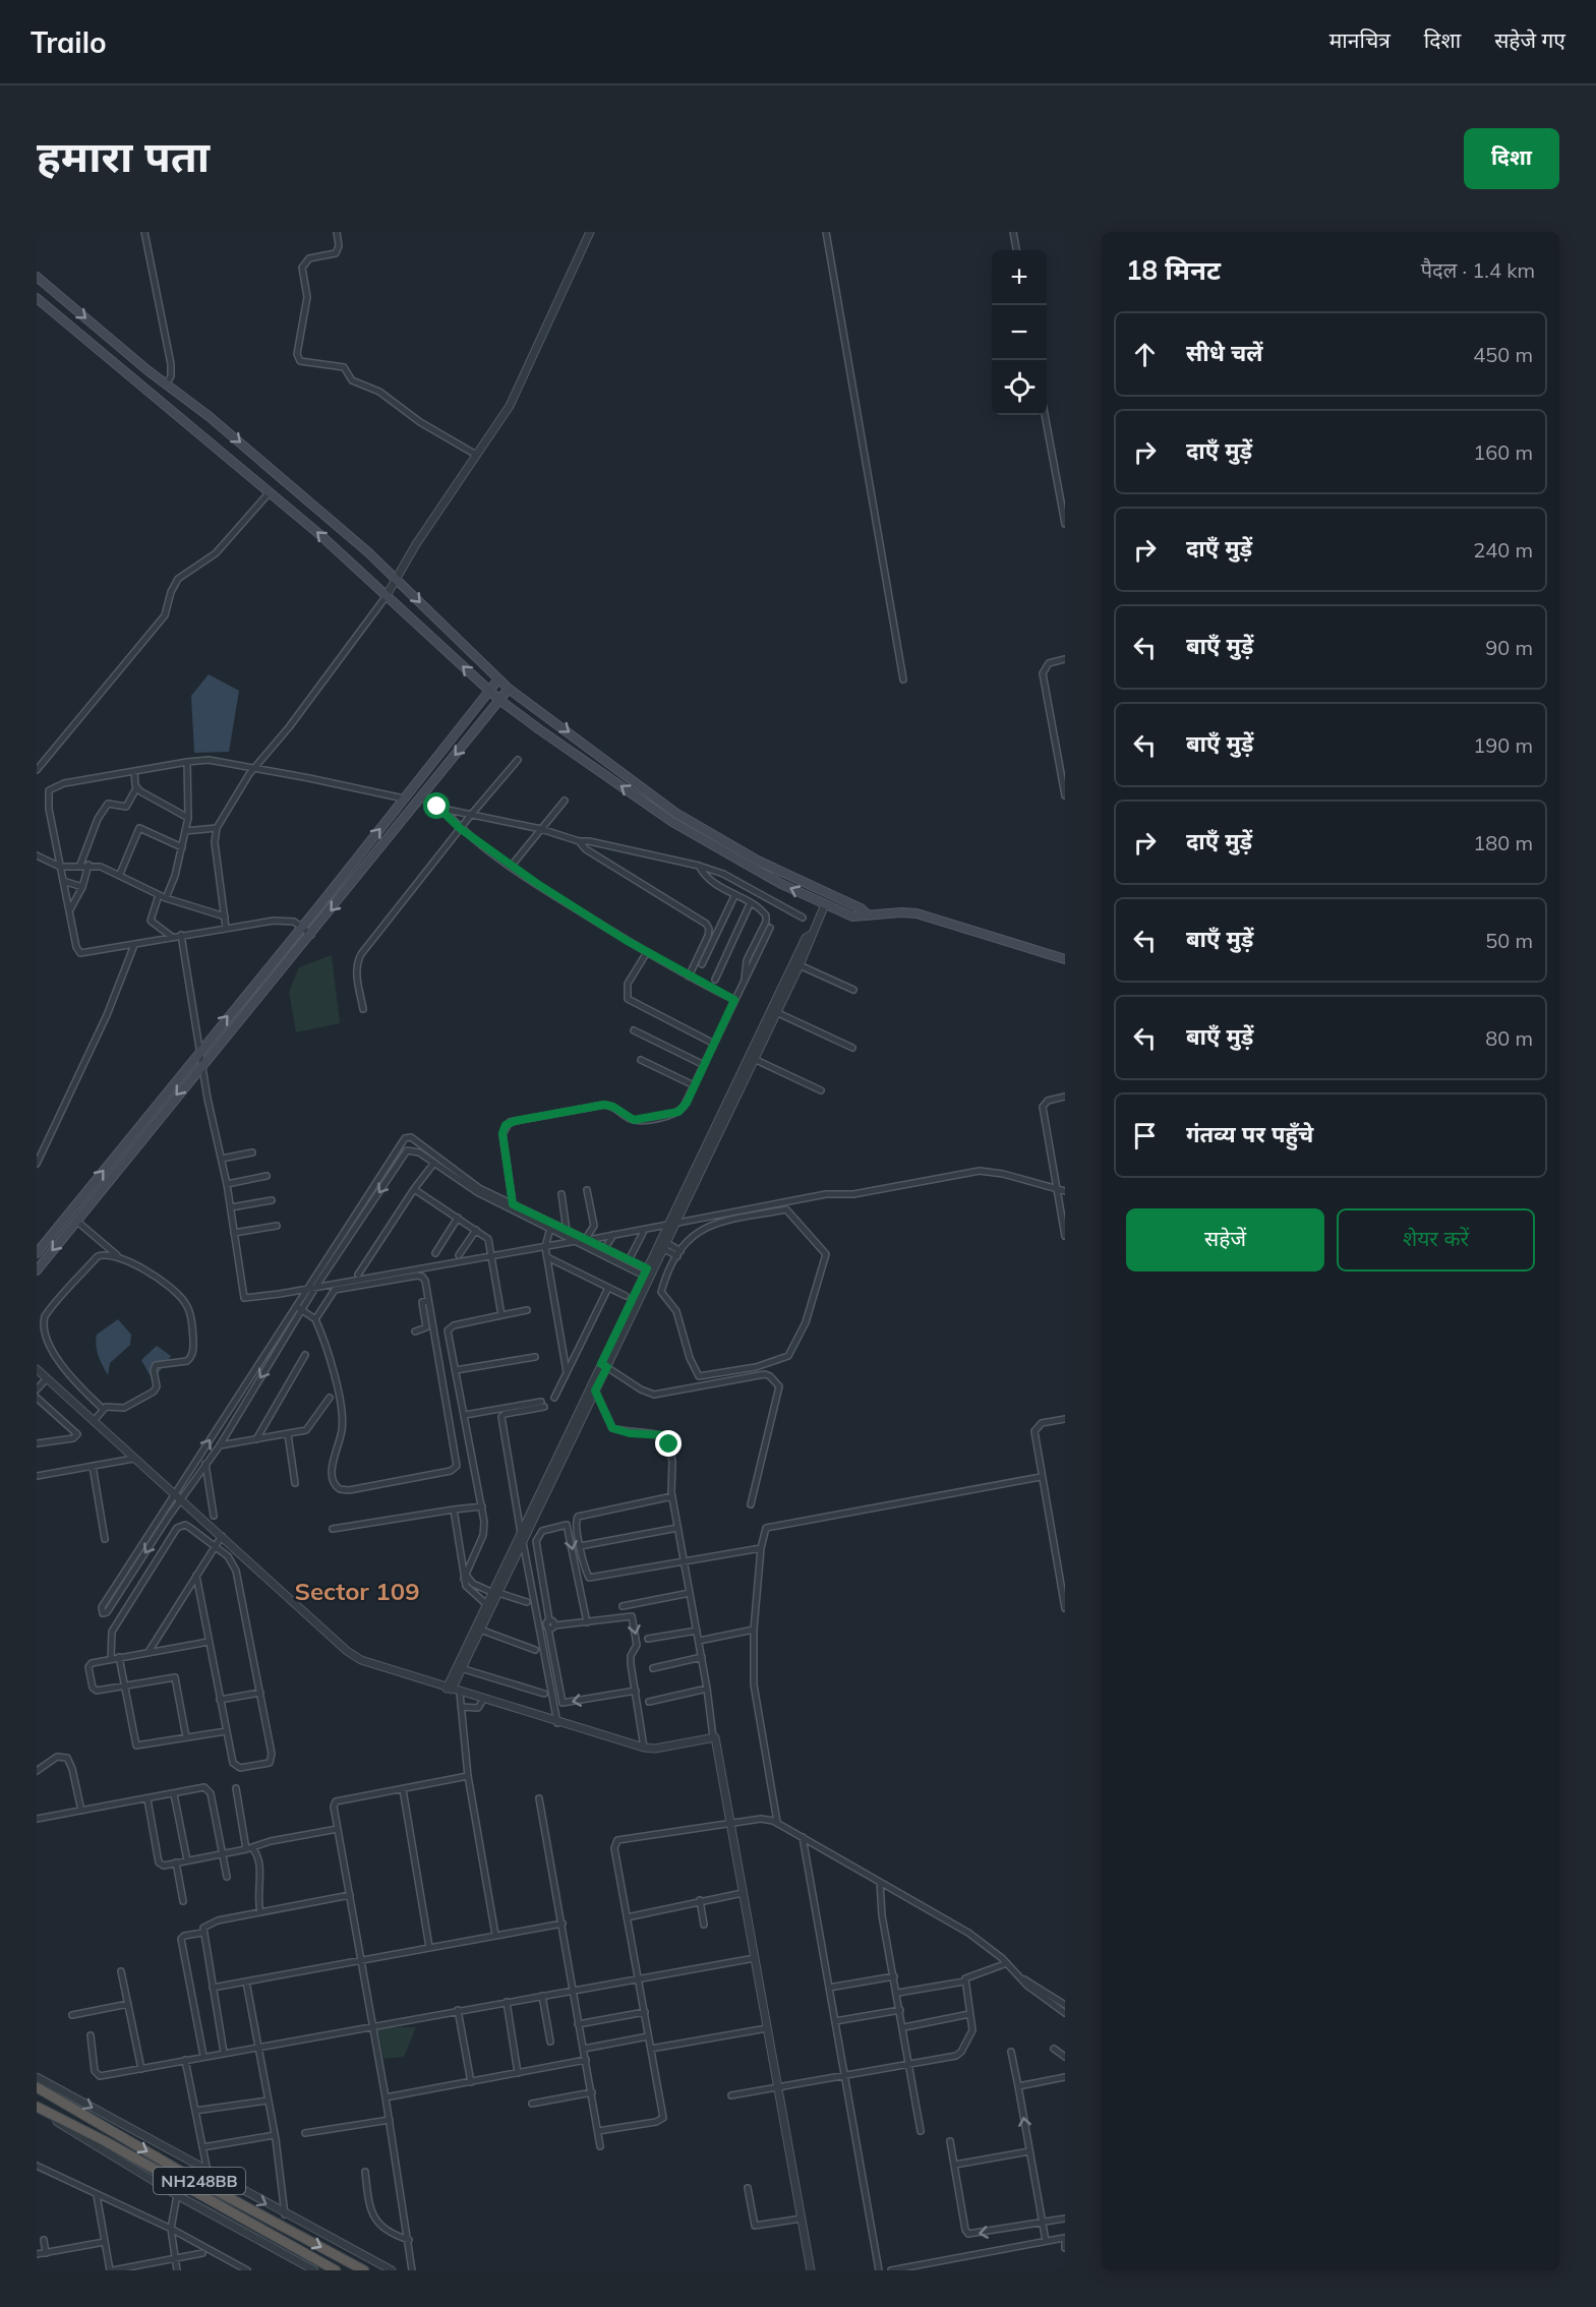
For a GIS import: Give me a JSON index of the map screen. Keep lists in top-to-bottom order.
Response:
{
  "streets": {
    "highway": ["NH248BB"]
  },
  "districts": ["Sector 109"],
  "page": {
    "header": "Trailo",
    "nav": ["मानचित्र", "दिशा", "सहेजे गए"],
    "buttons": [
      "दिशा",
      ["सहेजें", "शेयर करें"]
    ],
    "title": "हमारा पता",
    "heading": ["18 मिनट", "पैदल · 1.4 km"],
    "map_buttons": ["+", "−"],
    "list": [
      ["सीधे चलें", "450 m"],
      ["दाएँ मुड़ें", "160 m"],
      ["दाएँ मुड़ें", "240 m"],
      ["बाएँ मुड़ें", "90 m"],
      ["बाएँ मुड़ें", "190 m"],
      ["दाएँ मुड़ें", "180 m"],
      ["बाएँ मुड़ें", "50 m"],
      ["बाएँ मुड़ें", "80 m"],
      "गंतव्य पर पहुँचे"
    ]
  }
}
